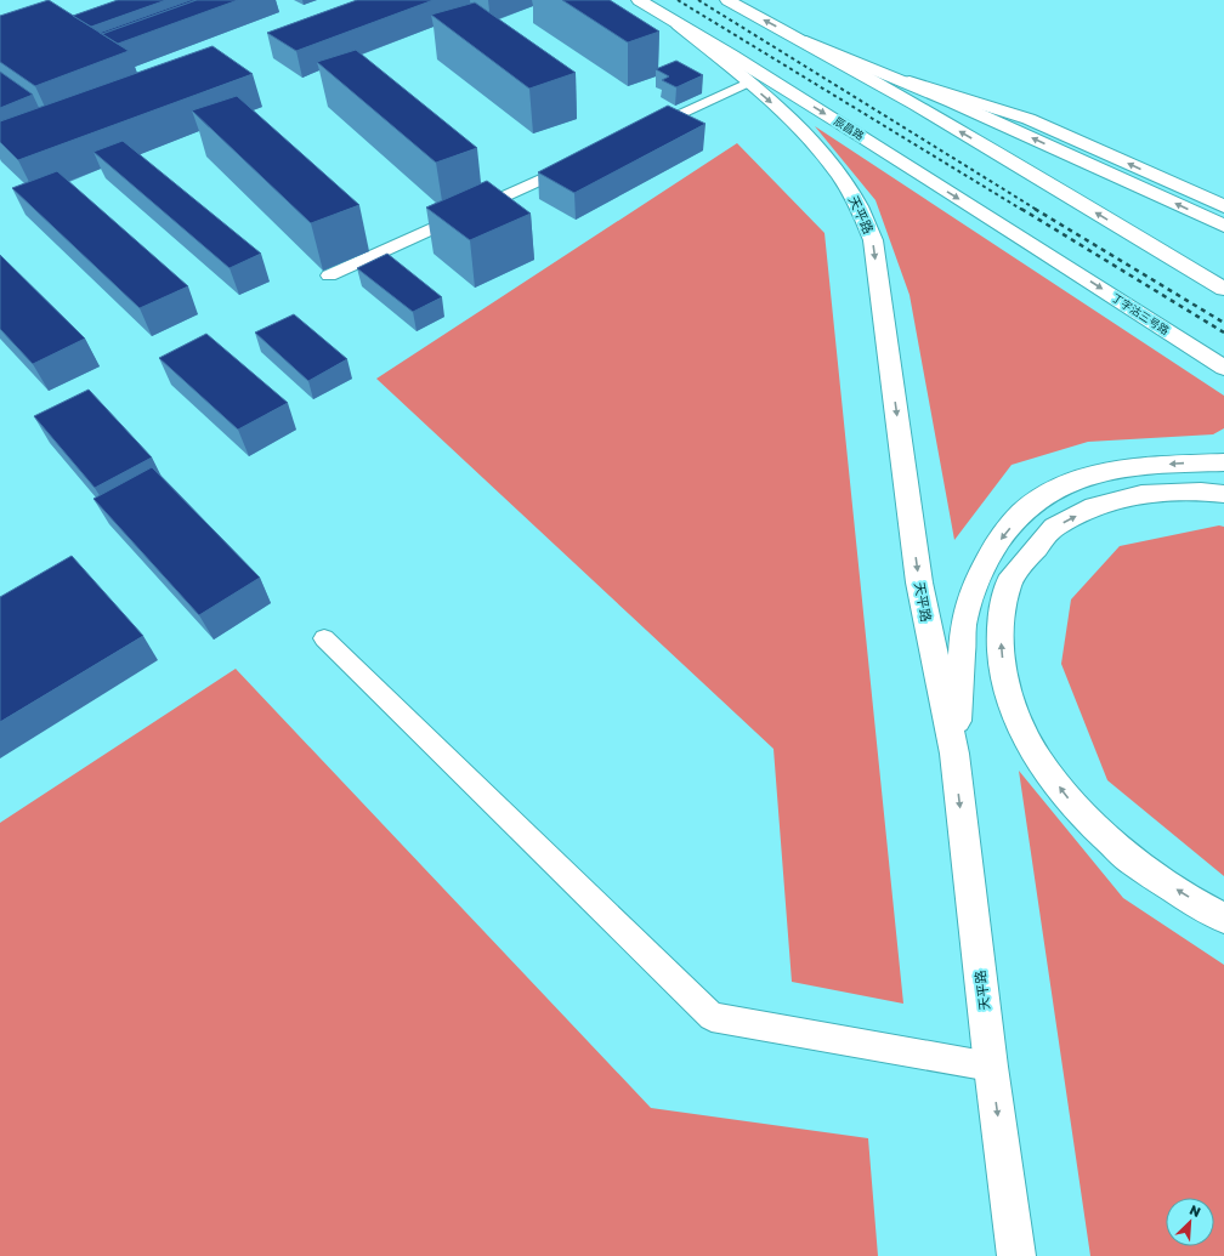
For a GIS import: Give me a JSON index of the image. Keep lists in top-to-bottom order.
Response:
{
  "streets": {
    "street": ["辰昌路", "天平路", "丁字沽三号路"]
  },
  "crossings": [
    ["辰昌路", "天平路"],
    ["辰昌路", "丁字沽三号路"]
  ],
  "one_way": ["天平路"],
  "north": "top right"
}
